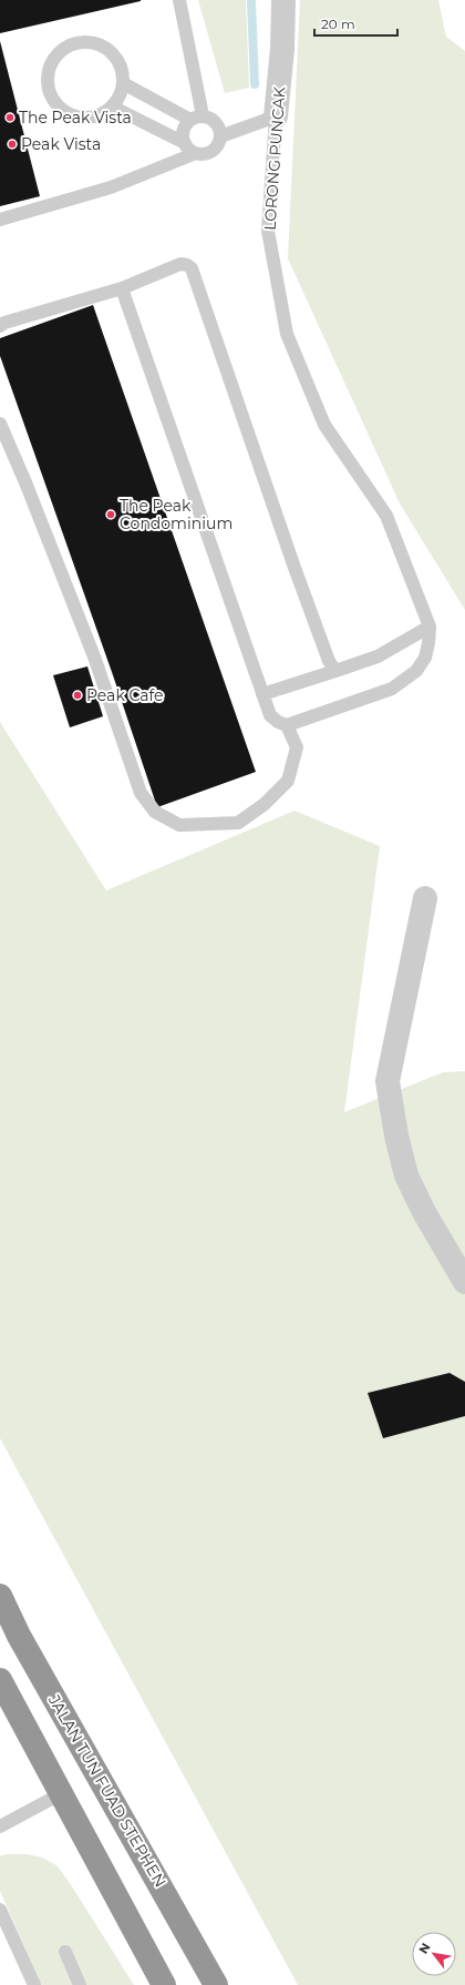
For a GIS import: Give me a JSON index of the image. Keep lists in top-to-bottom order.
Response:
{
  "streets": {
    "highway": ["JALAN TUN FUAD STEPHEN"],
    "street": ["LORONG PUNCAK"]
  },
  "places": [
    "The Peak Vista",
    "Peak Vista",
    "The Peak Condominium",
    "Peak Cafe"
  ],
  "scale_bar": "20 m",
  "north": "top left"
}
